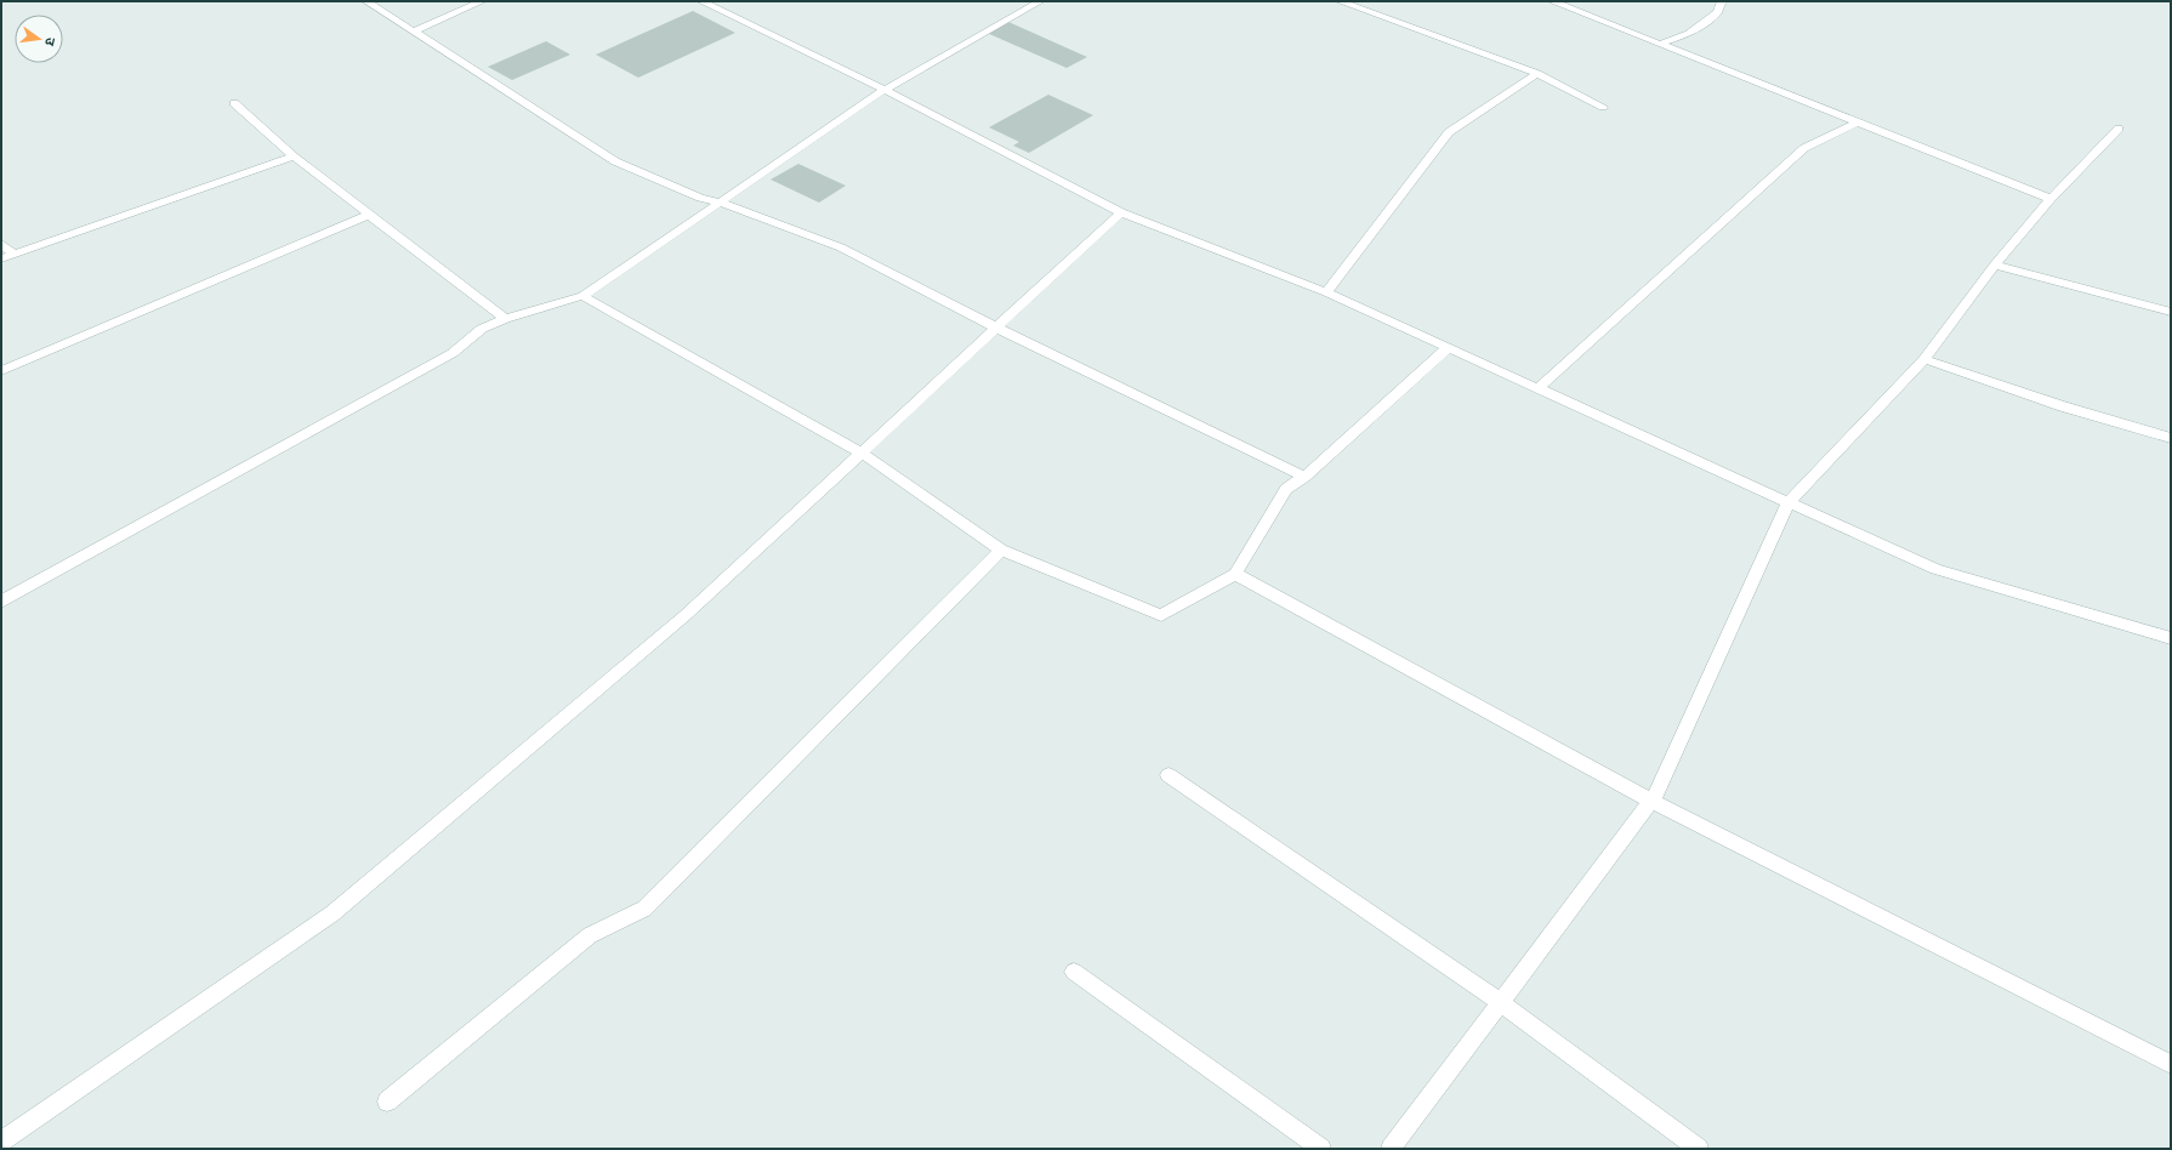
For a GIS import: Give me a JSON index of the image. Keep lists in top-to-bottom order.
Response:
{
  "north": "right"
}
